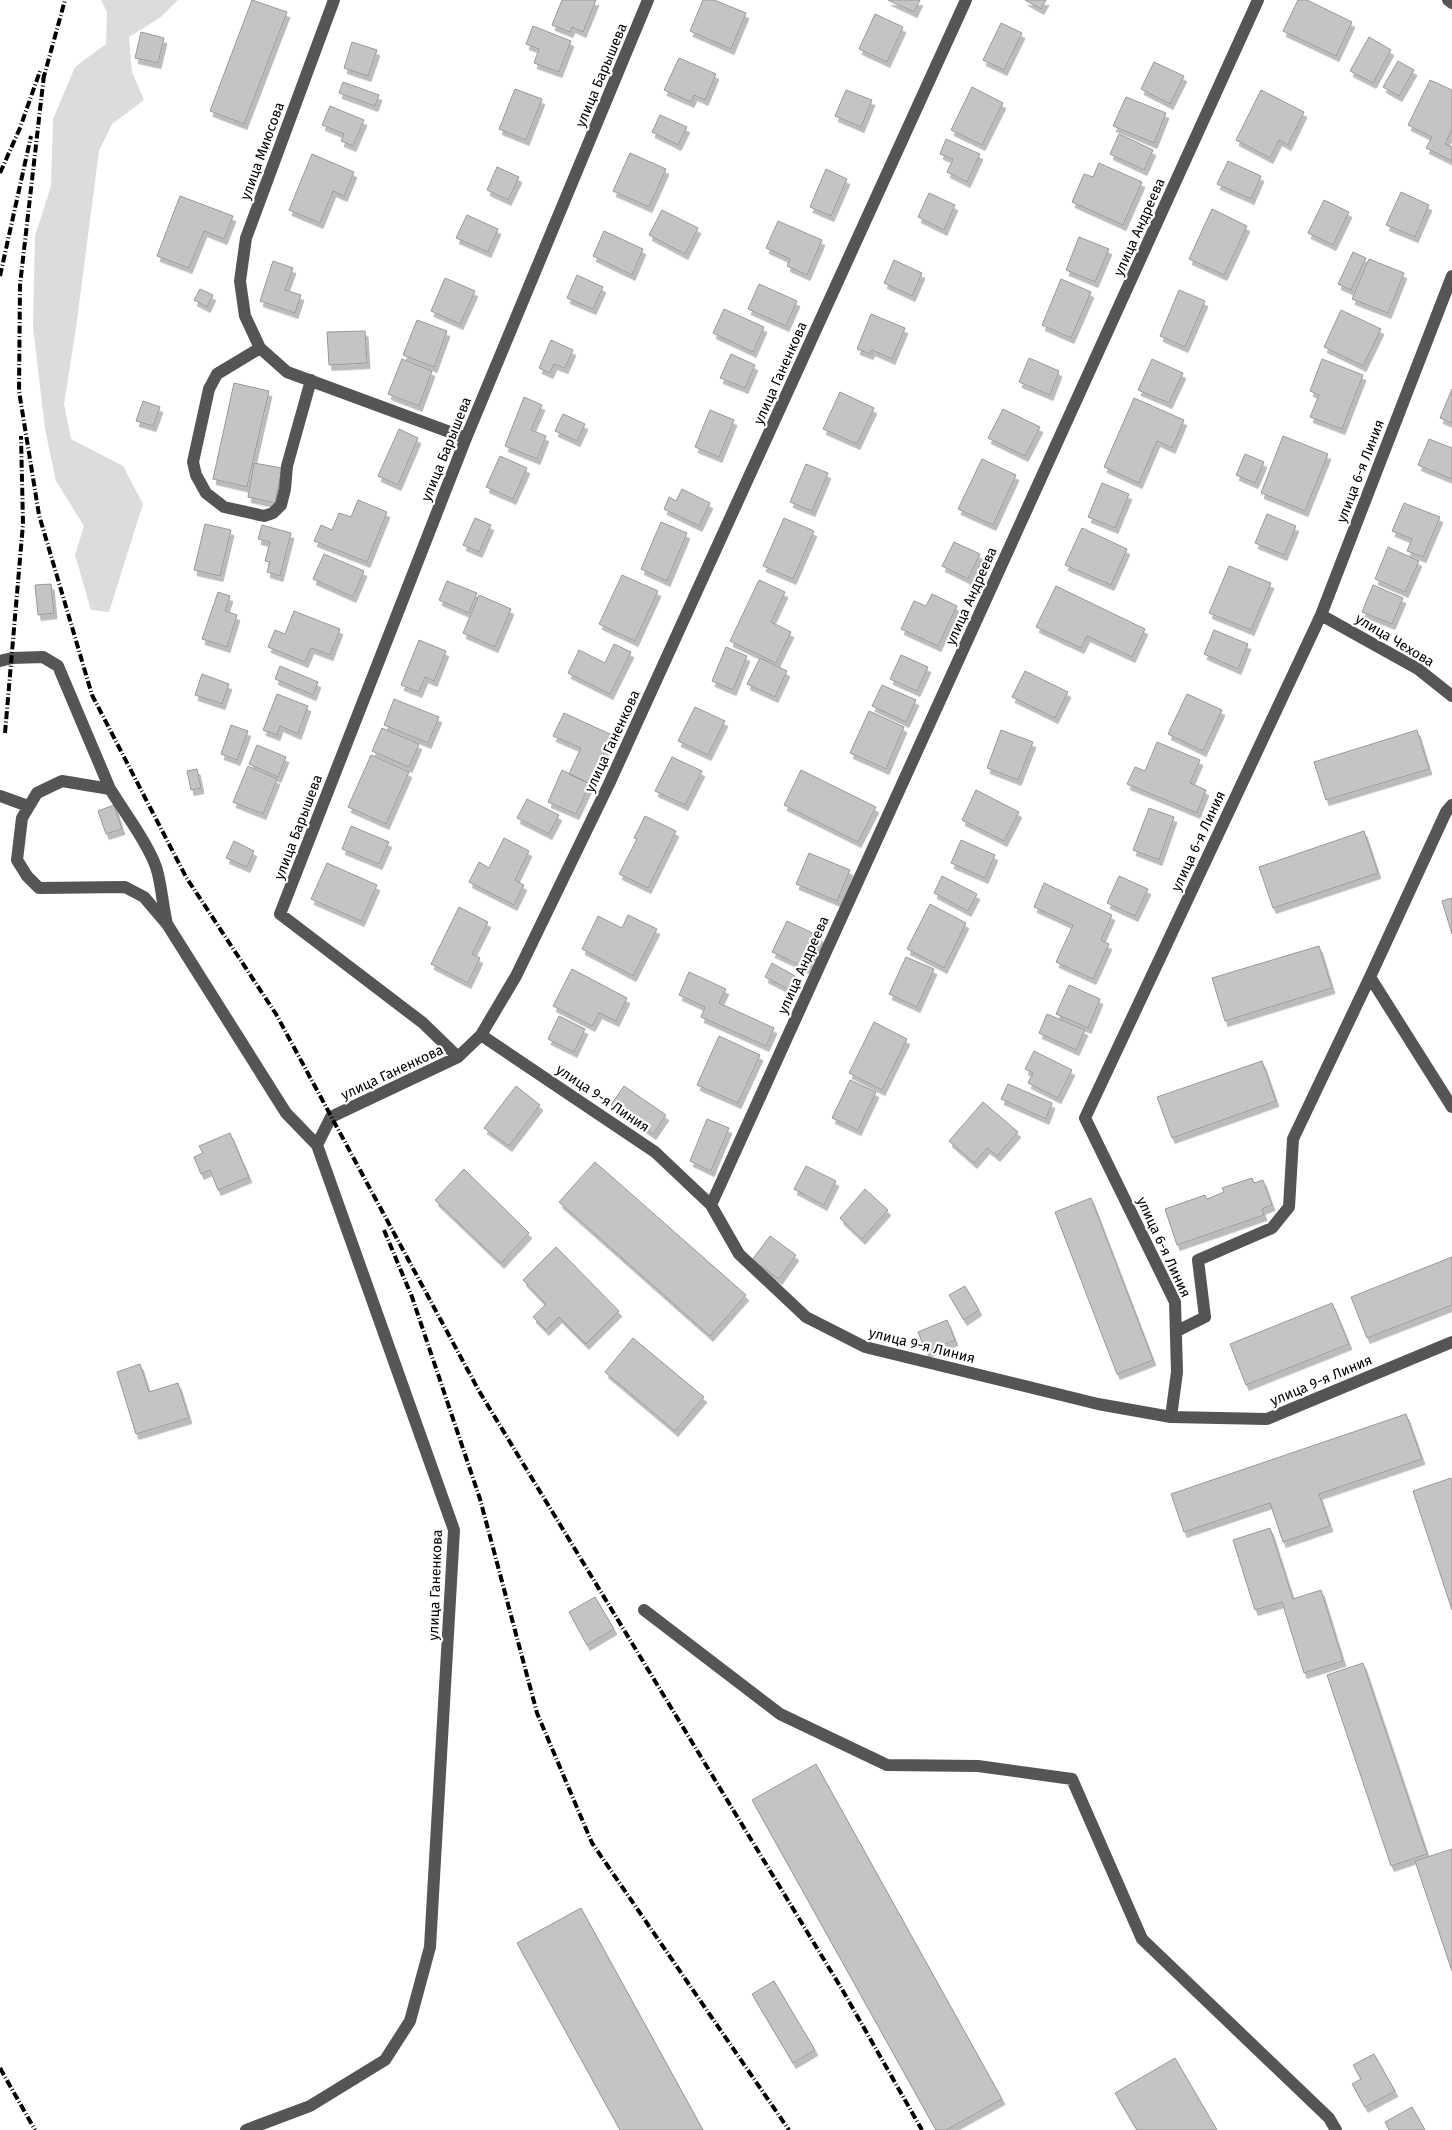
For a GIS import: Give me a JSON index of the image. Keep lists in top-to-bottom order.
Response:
{
  "streets": {
    "street": [
      "улица Барышева",
      "улица Миюсова",
      "улица Андреева",
      "улица Ганенкова",
      "улица 6-я Линия",
      "улица Чехова",
      "улица 9-я Линия"
    ]
  },
  "crossings": [
    ["улица Барышева", "улица Ганенкова"],
    ["улица Андреева", "улица 9-я Линия"],
    ["улица Ганенкова", "улица 9-я Линия"],
    ["улица 6-я Линия", "улица Чехова"],
    ["улица 6-я Линия", "улица 9-я Линия"]
  ]
}
